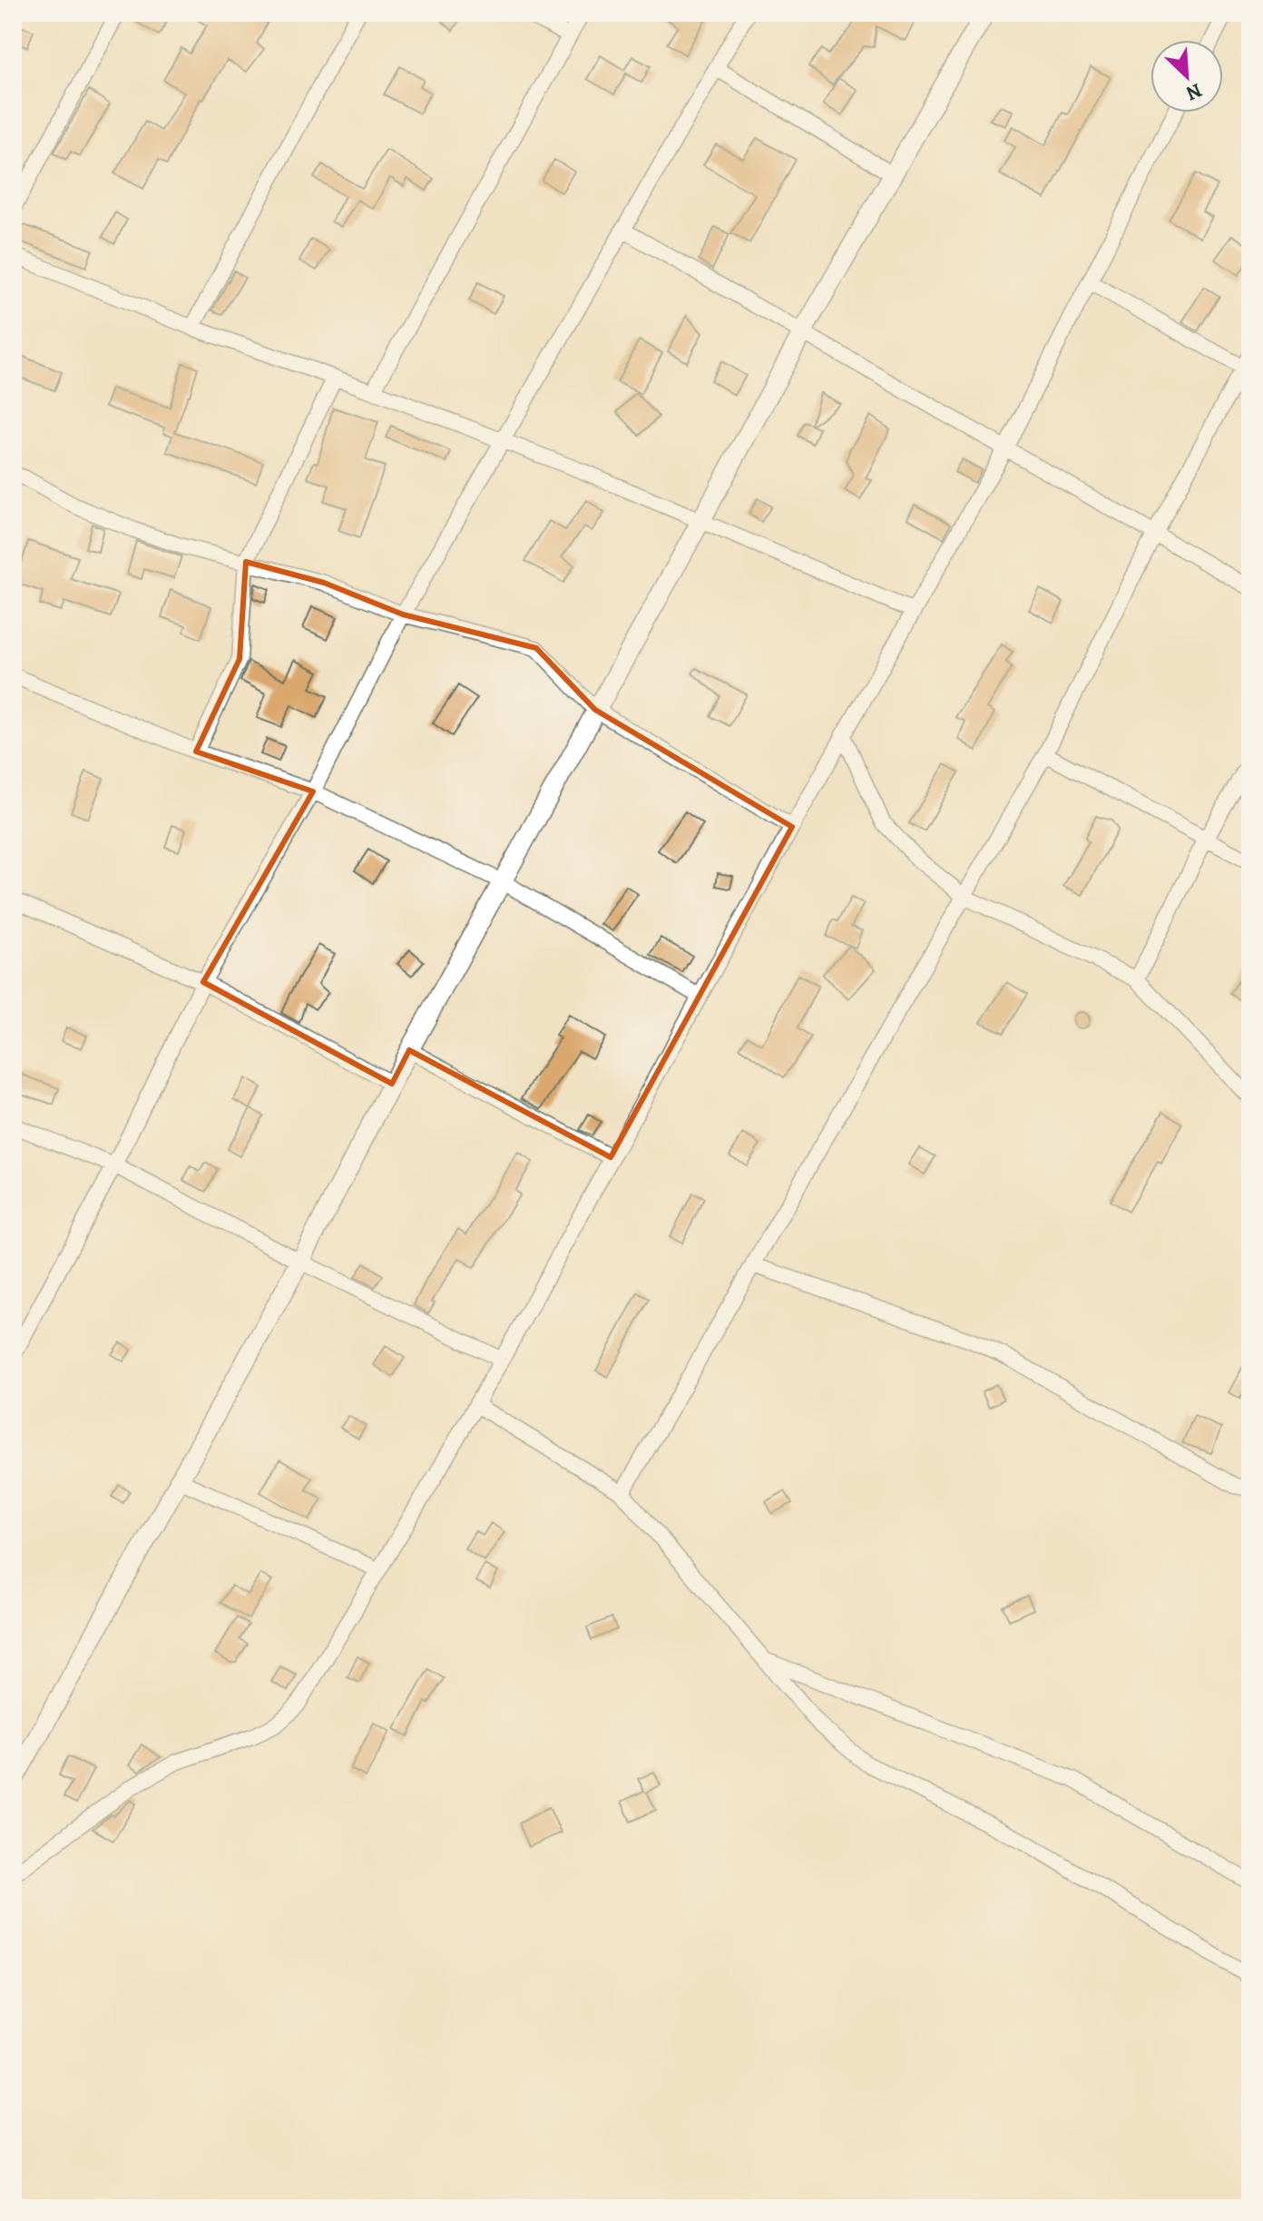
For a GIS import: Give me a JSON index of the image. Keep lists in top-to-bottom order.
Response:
{
  "north": "bottom right"
}
